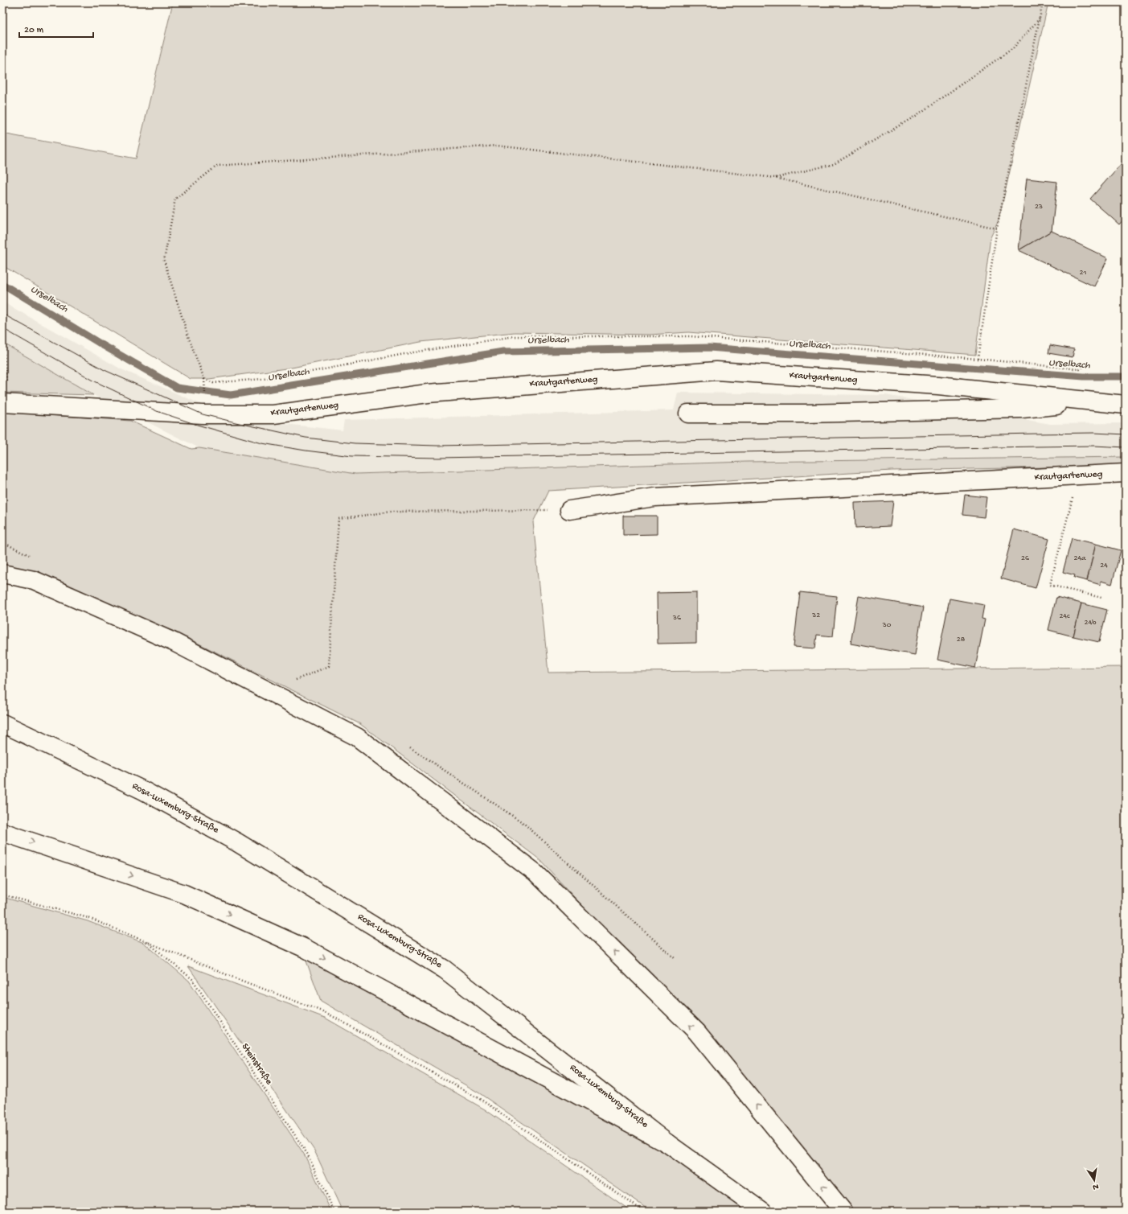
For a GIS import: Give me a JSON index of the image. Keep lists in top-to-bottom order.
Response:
{
  "streets": {
    "main road": ["Krautgartenweg", "Rosa-Luxemburg-Straße"],
    "path": ["Steinstraße"]
  },
  "water": ["Urselbach"],
  "house_numbers": [
    "23",
    "21",
    "26",
    "24a",
    "24",
    "32",
    "24c",
    "36",
    "24b",
    "30",
    "28"
  ],
  "scale_bar": "20 m",
  "north": "bottom"
}
